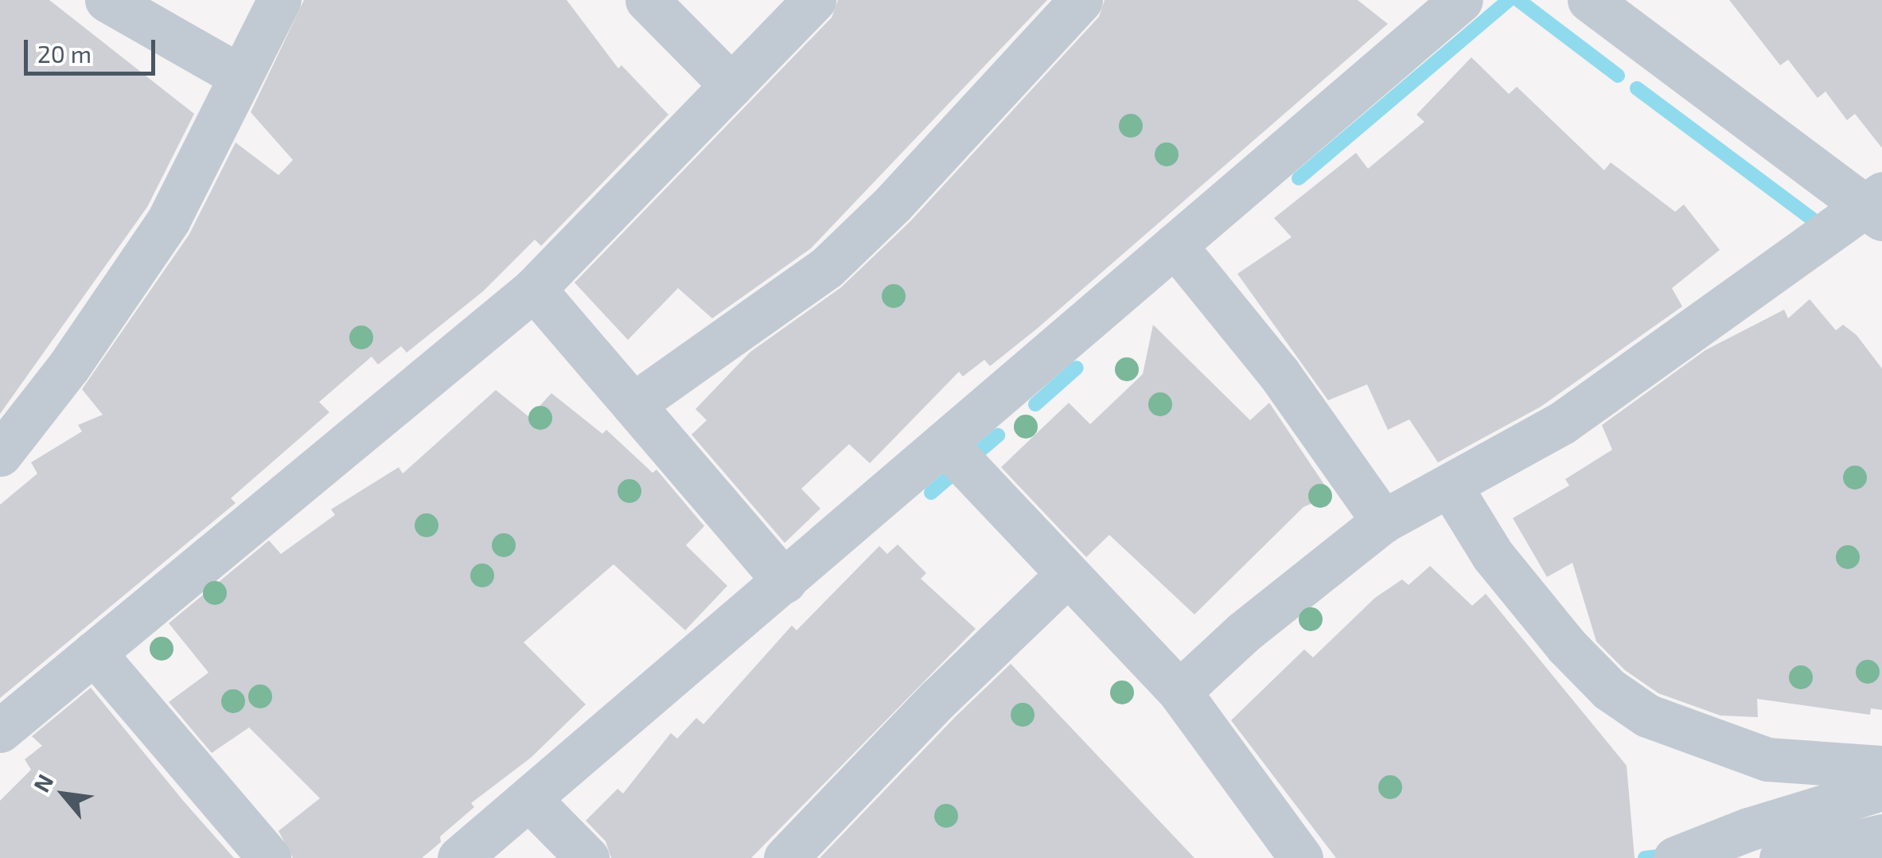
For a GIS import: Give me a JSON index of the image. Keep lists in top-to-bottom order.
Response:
{
  "scale_bar": "20 m",
  "north": "top left"
}
